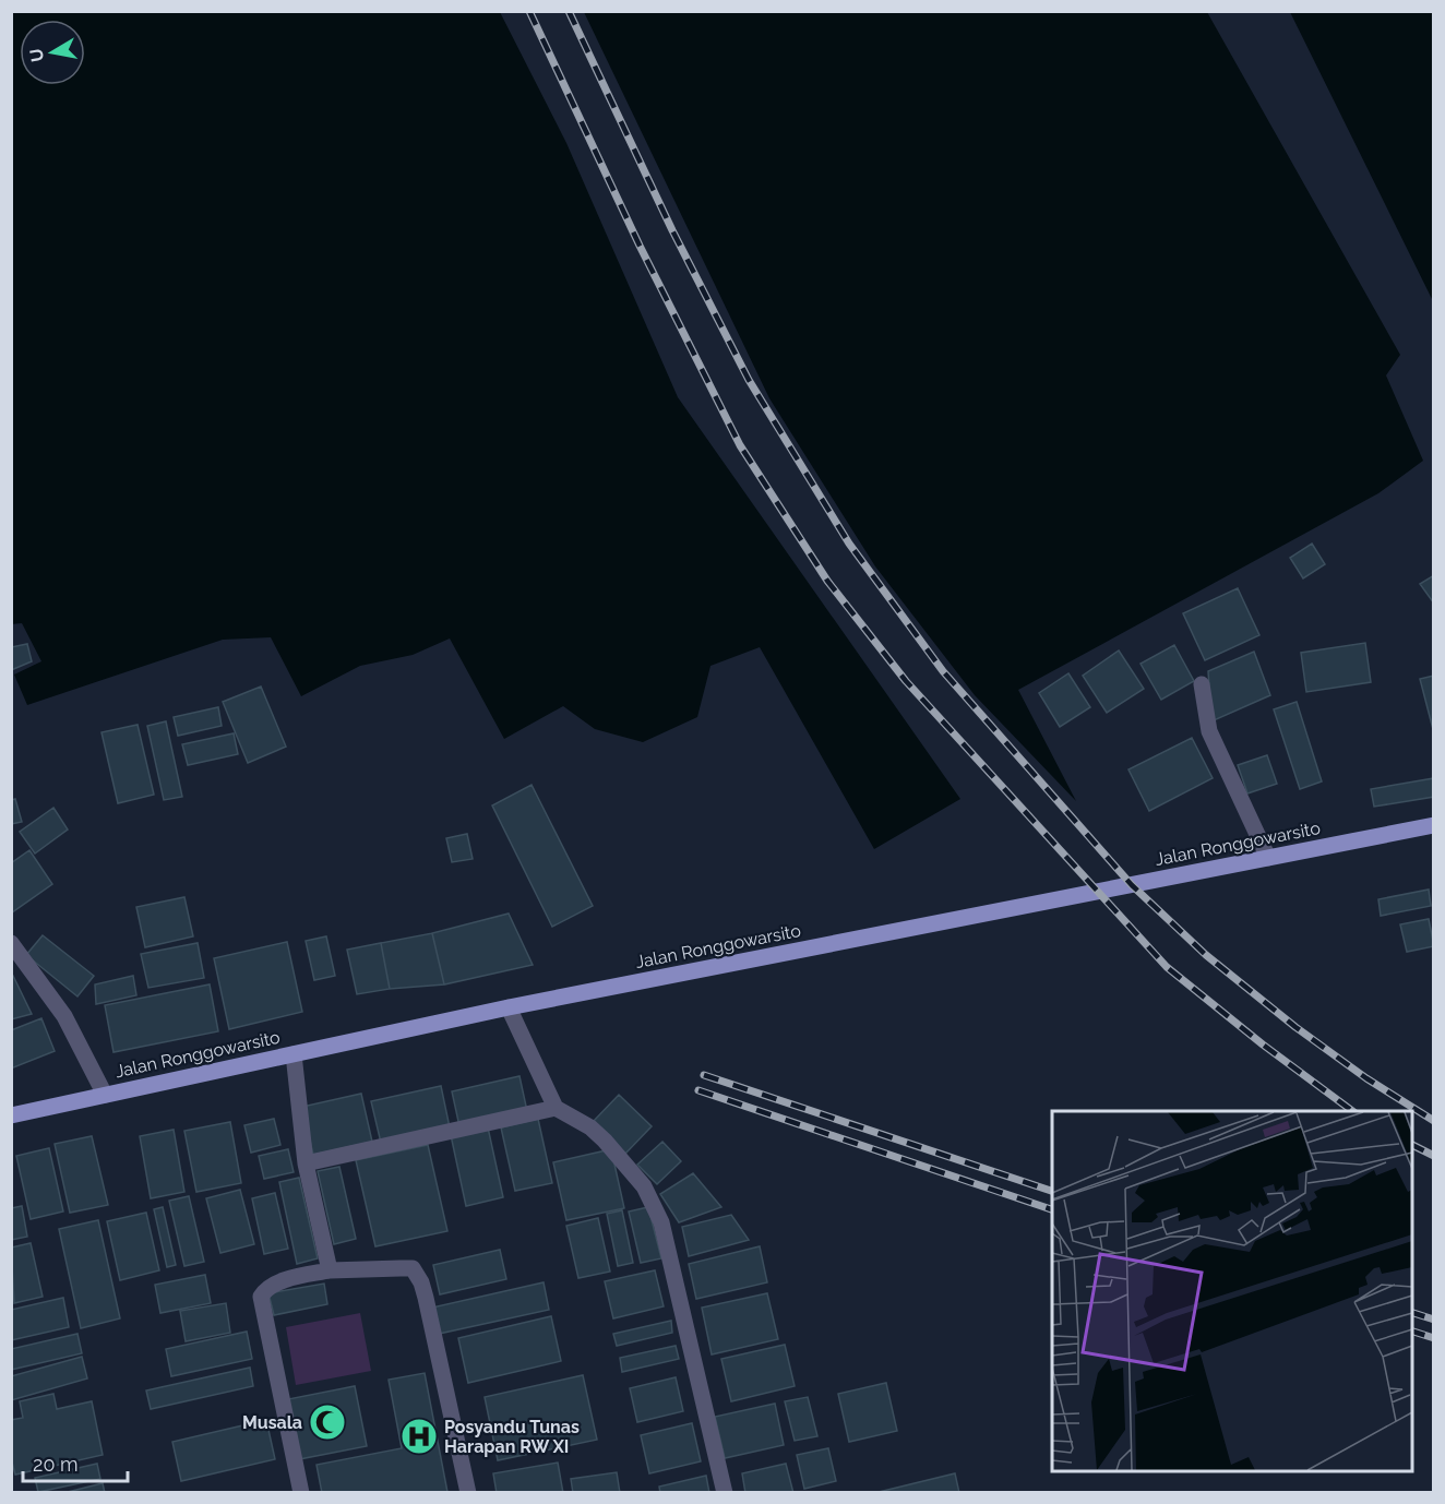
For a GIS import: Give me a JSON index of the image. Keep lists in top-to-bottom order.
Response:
{
  "streets": {
    "main road": ["Jalan Ronggowarsito"]
  },
  "places": {
    "mosque": ["Musala"],
    "hospital": ["Posyandu Tunas Harapan RW XI"]
  },
  "scale_bar": "20 m",
  "north": "left"
}
